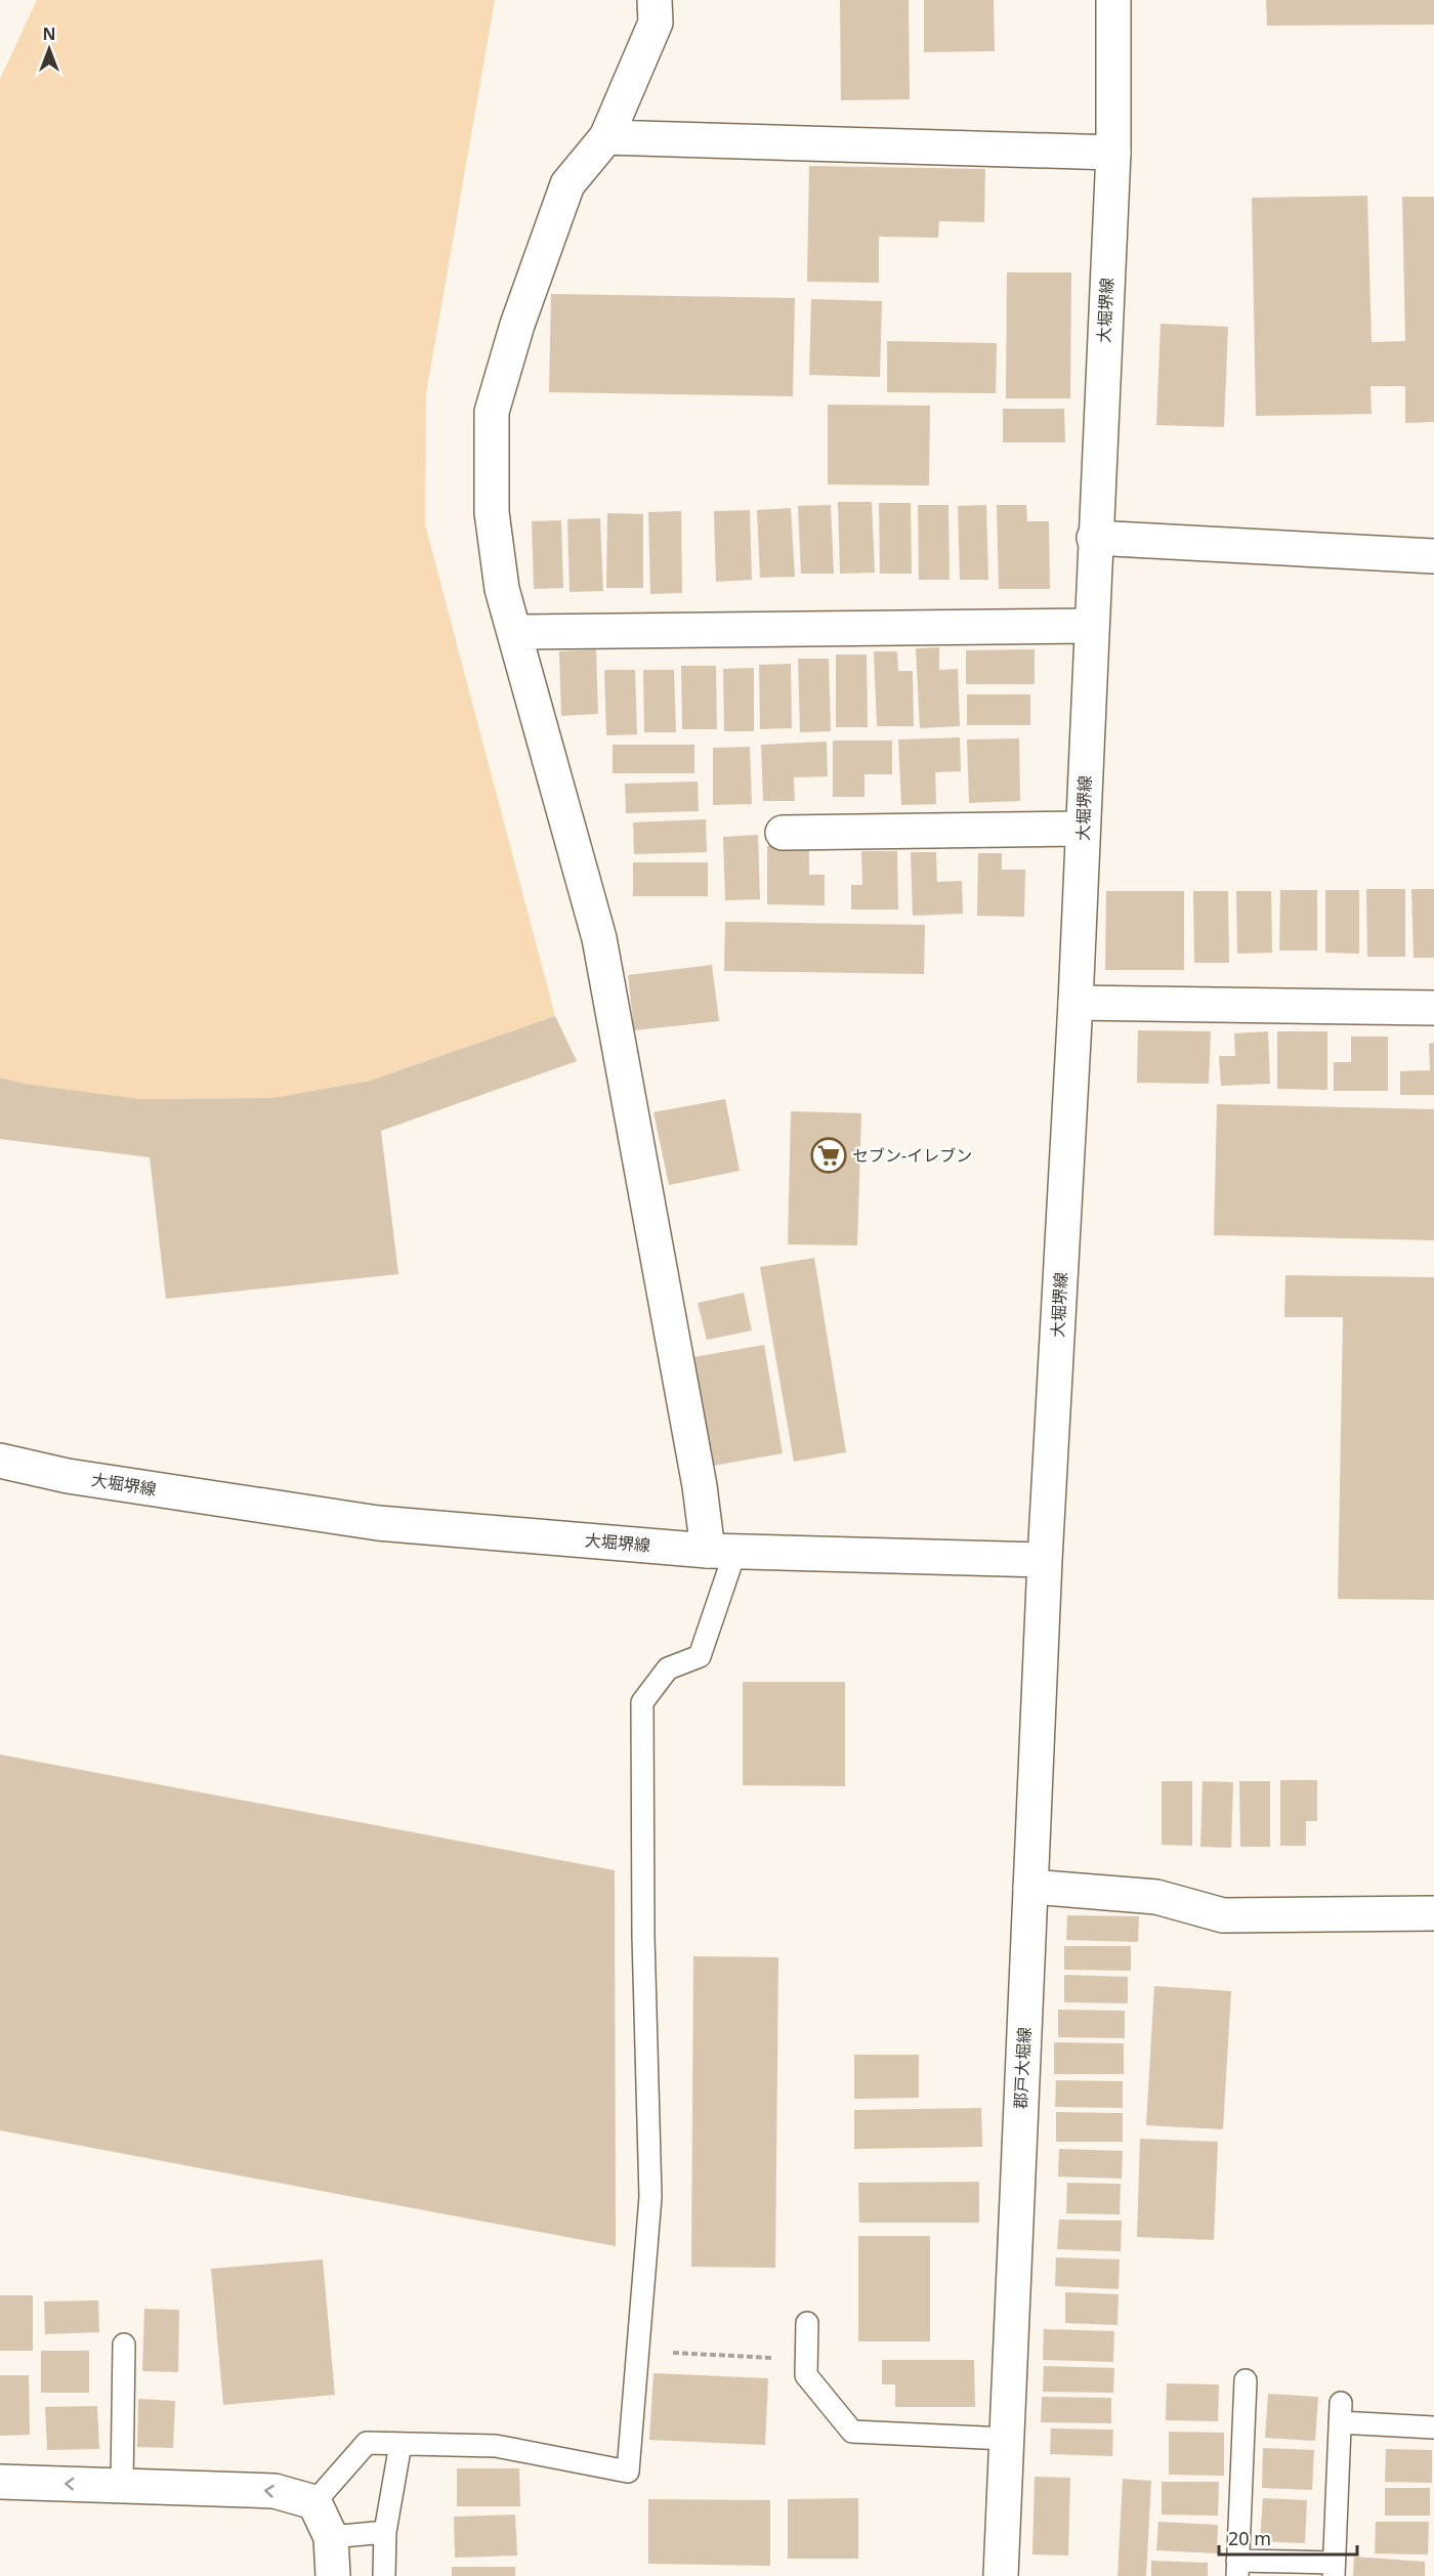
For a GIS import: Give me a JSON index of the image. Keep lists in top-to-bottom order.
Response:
{
  "streets": {
    "street": ["大堀堺線", "郡戸大堀線"]
  },
  "crossings": [
    ["大堀堺線", "郡戸大堀線"]
  ],
  "places": {
    "supermarket": ["セブン-イレブン"]
  },
  "scale_bar": "20 m",
  "north": "top"
}
